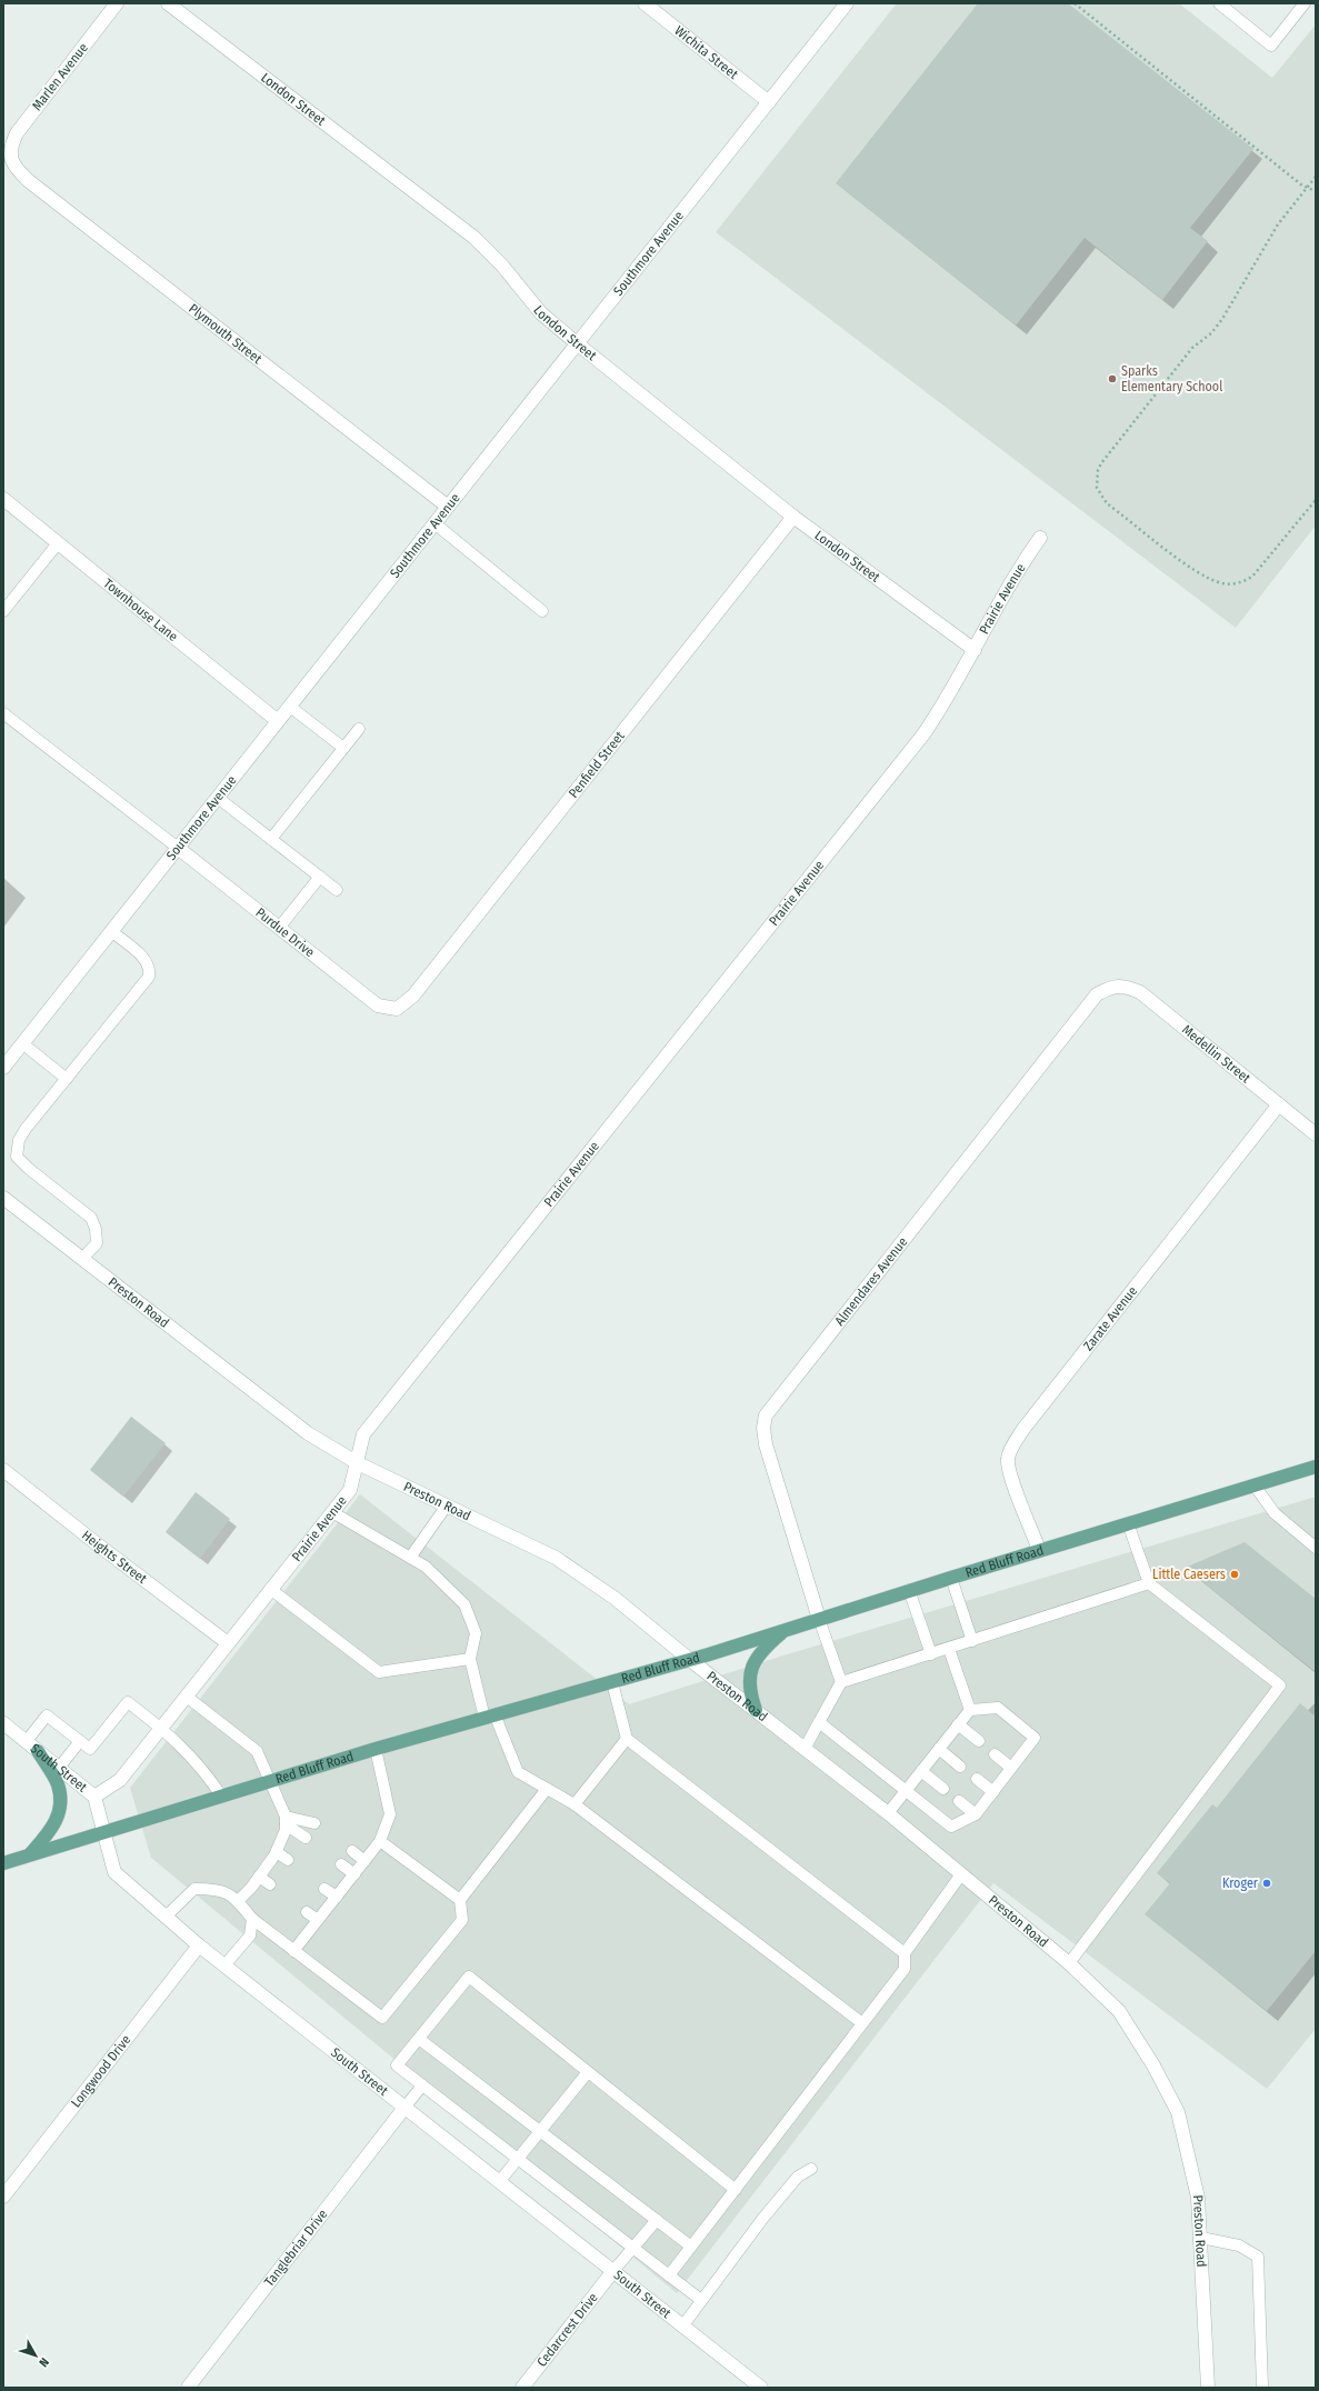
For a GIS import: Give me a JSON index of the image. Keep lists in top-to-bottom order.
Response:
{
  "streets": {
    "main road": ["Red Bluff Road"],
    "street": [
      "Wichita Street",
      "Marlen Avenue",
      "London Street",
      "Southmore Avenue",
      "Plymouth Street",
      "Prairie Avenue",
      "Townhouse Lane",
      "Penfield Street",
      "Purdue Drive",
      "Medellin Street",
      "Almendares Avenue",
      "Preston Road",
      "Zarate Avenue",
      "Heights Street",
      "South Street",
      "Longwood Drive",
      "Tanglebriar Drive",
      "Cedarcrest Drive"
    ]
  },
  "crossings": [
    ["Wichita Street", "Southmore Avenue"],
    ["Marlen Avenue", "Plymouth Street"],
    ["London Street", "Southmore Avenue"],
    ["London Street", "Prairie Avenue"],
    ["London Street", "Penfield Street"],
    ["Southmore Avenue", "Plymouth Street"],
    ["Southmore Avenue", "Townhouse Lane"],
    ["Southmore Avenue", "Purdue Drive"],
    ["Prairie Avenue", "Preston Road"],
    ["Prairie Avenue", "Heights Street"],
    ["Prairie Avenue", "South Street"],
    ["Penfield Street", "Purdue Drive"],
    ["Medellin Street", "Almendares Avenue"],
    ["Medellin Street", "Zarate Avenue"],
    ["Almendares Avenue", "Red Bluff Road"],
    ["Preston Road", "Red Bluff Road"],
    ["Zarate Avenue", "Red Bluff Road"],
    ["Red Bluff Road", "South Street"],
    ["South Street", "Longwood Drive"],
    ["South Street", "Tanglebriar Drive"],
    ["South Street", "Cedarcrest Drive"]
  ],
  "places": ["Sparks Elementary School", "Little Caesers", "Kroger"],
  "north": "bottom right"
}
